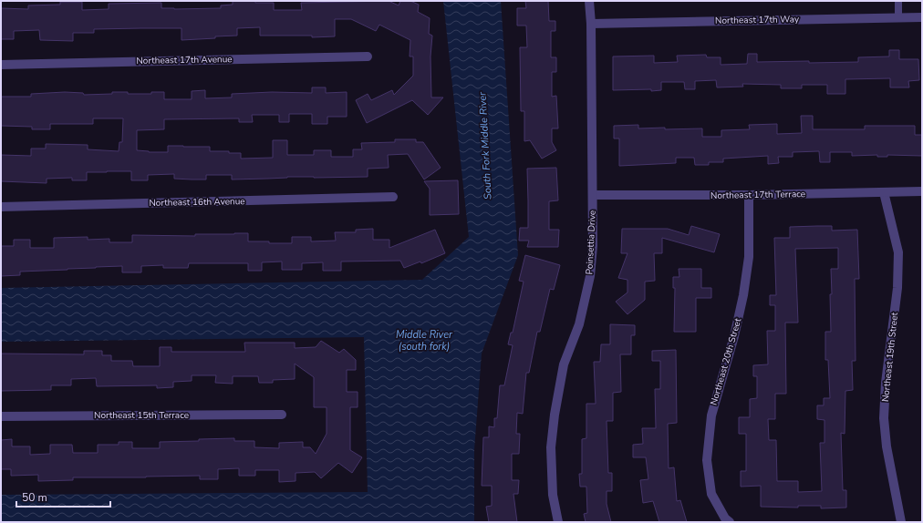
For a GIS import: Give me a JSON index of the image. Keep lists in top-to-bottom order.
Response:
{
  "streets": {
    "street": [
      "Northeast 17th Way",
      "Northeast 17th Avenue",
      "Northeast 17th Terrace",
      "Northeast 16th Avenue",
      "Poinsettia Drive",
      "Northeast 19th Street",
      "Northeast 20th Street",
      "Northeast 15th Terrace"
    ]
  },
  "crossings": [
    ["Northeast 17th Way", "Poinsettia Drive"],
    ["Northeast 17th Terrace", "Poinsettia Drive"],
    ["Northeast 17th Terrace", "Northeast 19th Street"],
    ["Northeast 17th Terrace", "Northeast 20th Street"]
  ],
  "water": ["South Fork Middle River", "Middle River (south fork)"],
  "scale_bar": "50 m"
}
